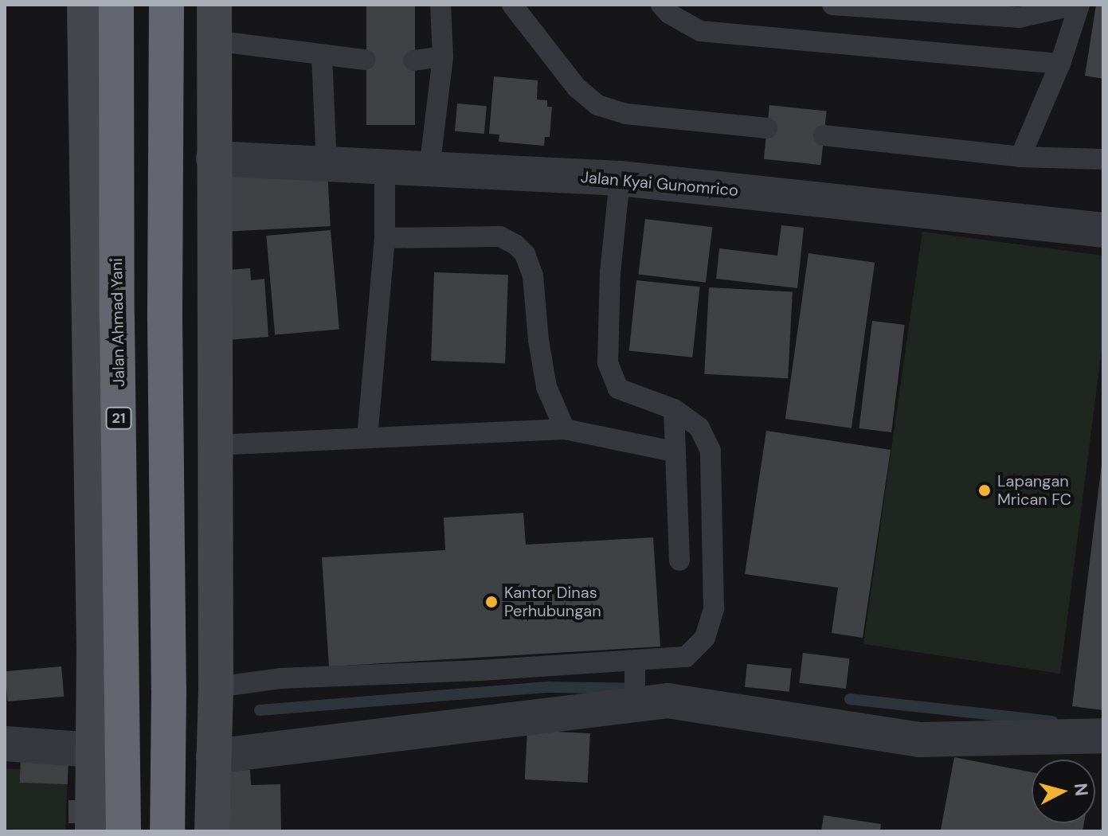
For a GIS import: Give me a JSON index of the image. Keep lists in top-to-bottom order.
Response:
{
  "streets": {
    "highway": ["Jalan Ahmad Yani", "21"],
    "street": ["Jalan Kyai Gunomrico"]
  },
  "places": ["Lapangan Mrican FC", "Kantor Dinas Perhubungan"],
  "north": "right"
}
